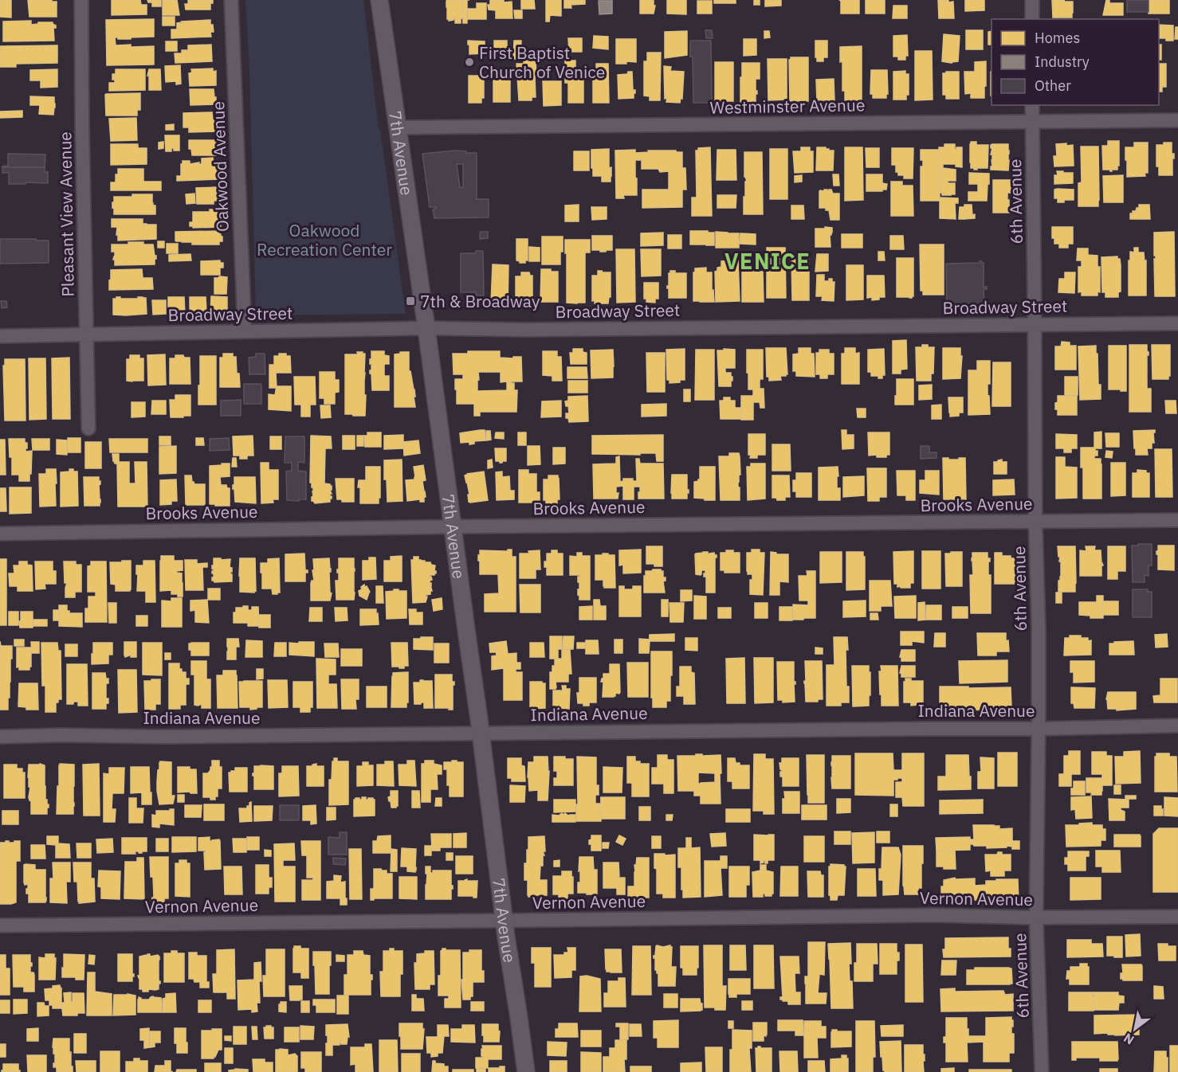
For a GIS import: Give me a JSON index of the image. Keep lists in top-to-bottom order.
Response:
{
  "streets": {
    "street": [
      "Westminster Avenue",
      "7th Avenue",
      "Oakwood Avenue",
      "6th Avenue",
      "Pleasant View Avenue",
      "Broadway Street",
      "Brooks Avenue",
      "Indiana Avenue",
      "Vernon Avenue"
    ]
  },
  "crossings": [
    ["Westminster Avenue", "7th Avenue"],
    ["Westminster Avenue", "6th Avenue"],
    ["7th Avenue", "Broadway Street"],
    ["7th Avenue", "Brooks Avenue"],
    ["7th Avenue", "Indiana Avenue"],
    ["7th Avenue", "Vernon Avenue"],
    ["Oakwood Avenue", "Broadway Street"],
    ["6th Avenue", "Broadway Street"],
    ["6th Avenue", "Brooks Avenue"],
    ["6th Avenue", "Indiana Avenue"],
    ["6th Avenue", "Vernon Avenue"],
    ["Pleasant View Avenue", "Broadway Street"]
  ],
  "districts": ["VENICE"],
  "parks": ["Oakwood Recreation Center"],
  "places": {
    "other": ["First Baptist Church of Venice"],
    "transit": ["7th & Broadway"]
  },
  "legend": ["Homes", "Industry", "Other"],
  "north": "bottom left"
}
